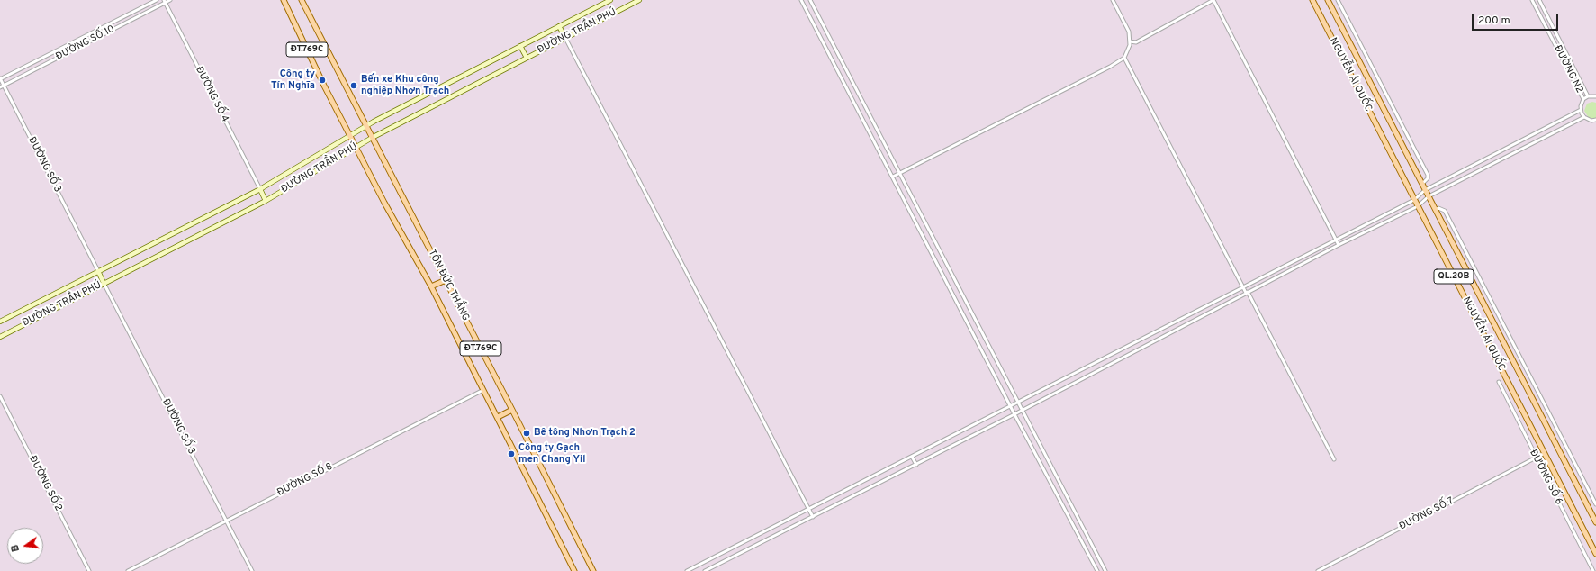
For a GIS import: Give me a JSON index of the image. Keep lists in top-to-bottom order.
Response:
{
  "streets": {
    "main road": [
      "ĐƯỜNG TRẦN PHÚ",
      "ĐT.769C",
      "NGUYỄN ÁI QUỐC",
      "QL.20B",
      "TÔN ĐỨC THẮNG"
    ],
    "street": [
      "ĐƯỜNG SỐ 10",
      "ĐƯỜNG N2",
      "ĐƯỜNG SỐ 4",
      "ĐƯỜNG SỐ 3",
      "ĐƯỜNG SỐ 6",
      "ĐƯỜNG SỐ 8",
      "ĐƯỜNG SỐ 2",
      "ĐƯỜNG SỐ 7"
    ]
  },
  "crossings": [
    ["ĐƯỜNG TRẦN PHÚ", "ĐƯỜNG SỐ 4"],
    ["ĐƯỜNG TRẦN PHÚ", "ĐƯỜNG SỐ 3"],
    ["ĐƯỜNG TRẦN PHÚ", "TÔN ĐỨC THẮNG"],
    ["ĐƯỜNG SỐ 10", "ĐƯỜNG SỐ 4"],
    ["ĐƯỜNG SỐ 10", "ĐƯỜNG SỐ 3"],
    ["NGUYỄN ÁI QUỐC", "ĐƯỜNG SỐ 7"],
    ["ĐƯỜNG SỐ 3", "ĐƯỜNG SỐ 8"],
    ["TÔN ĐỨC THẮNG", "ĐƯỜNG SỐ 8"],
    ["ĐƯỜNG SỐ 6", "ĐƯỜNG SỐ 7"]
  ],
  "places": [
    "Công ty Tín Nghĩa",
    "Bến xe Khu công nghiệp Nhơn Trạch",
    "Bê tông Nhơn Trạch 2",
    "Công ty Gạch men Chang Yil"
  ],
  "scale_bar": "200 m",
  "north": "left"
}
